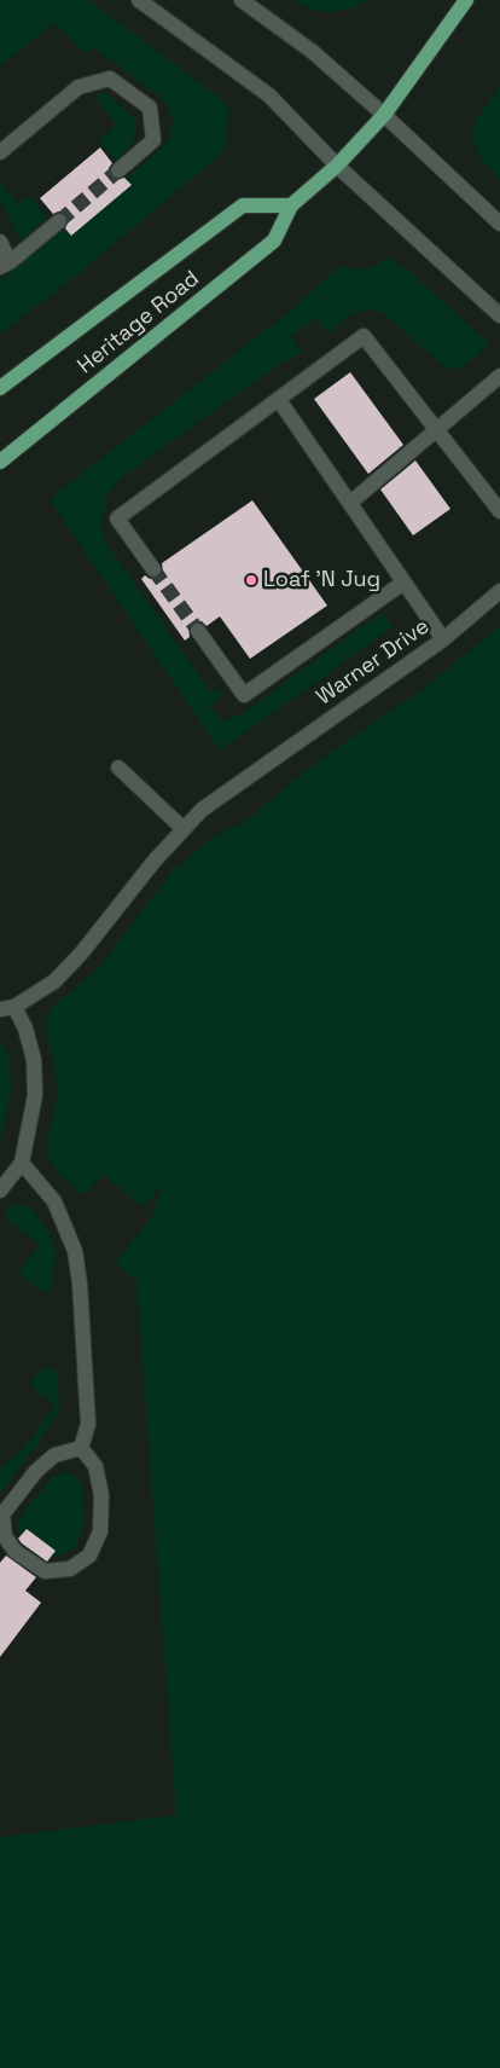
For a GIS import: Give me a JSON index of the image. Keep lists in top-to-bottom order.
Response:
{
  "streets": {
    "main road": ["Heritage Road"],
    "street": ["Warner Drive"]
  },
  "places": ["Loaf 'N Jug"]
}
